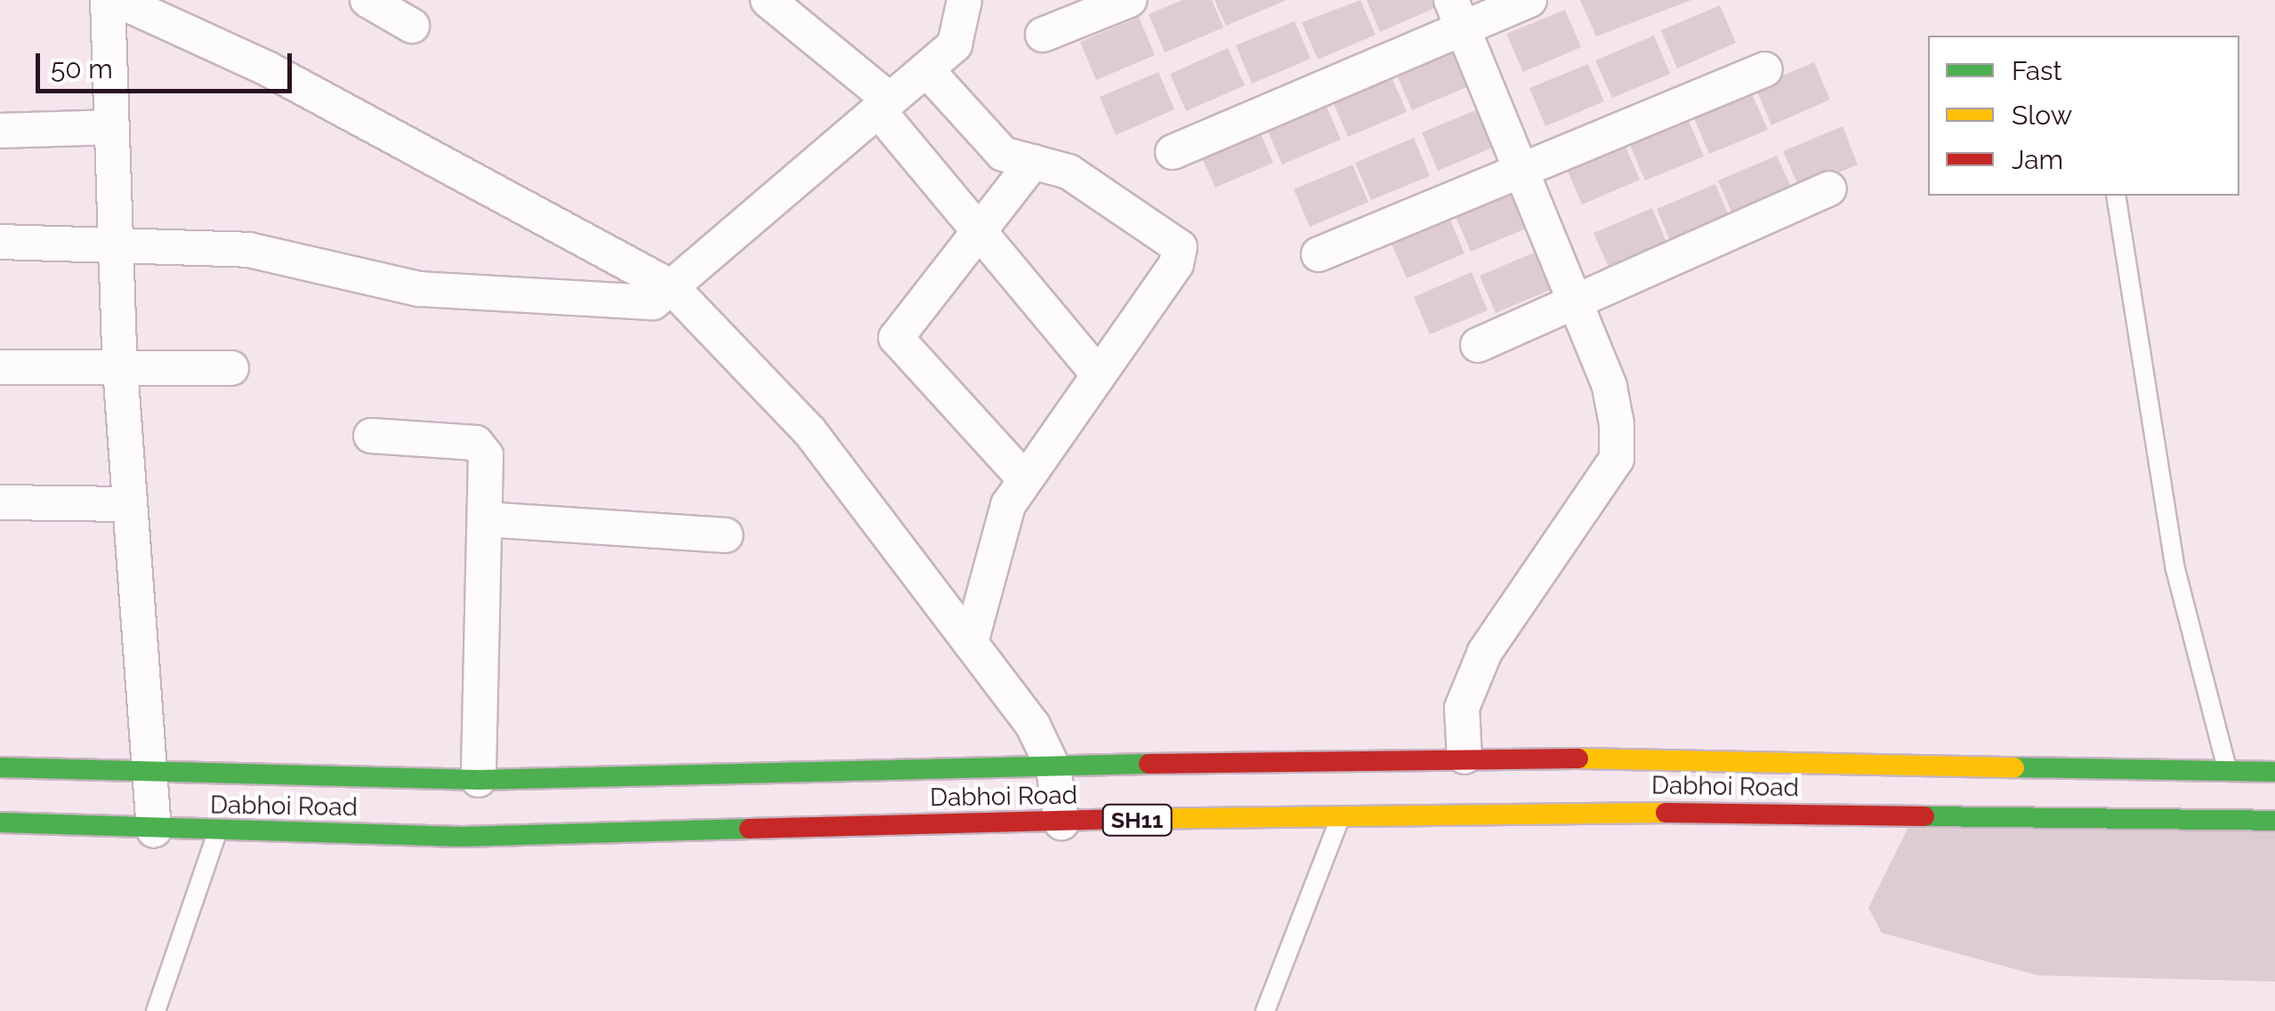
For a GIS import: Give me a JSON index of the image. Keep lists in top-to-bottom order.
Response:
{
  "streets": {
    "main road": ["Dabhoi Road", "SH11"]
  },
  "legend": ["Fast", "Slow", "Jam"],
  "scale_bar": "50 m"
}
